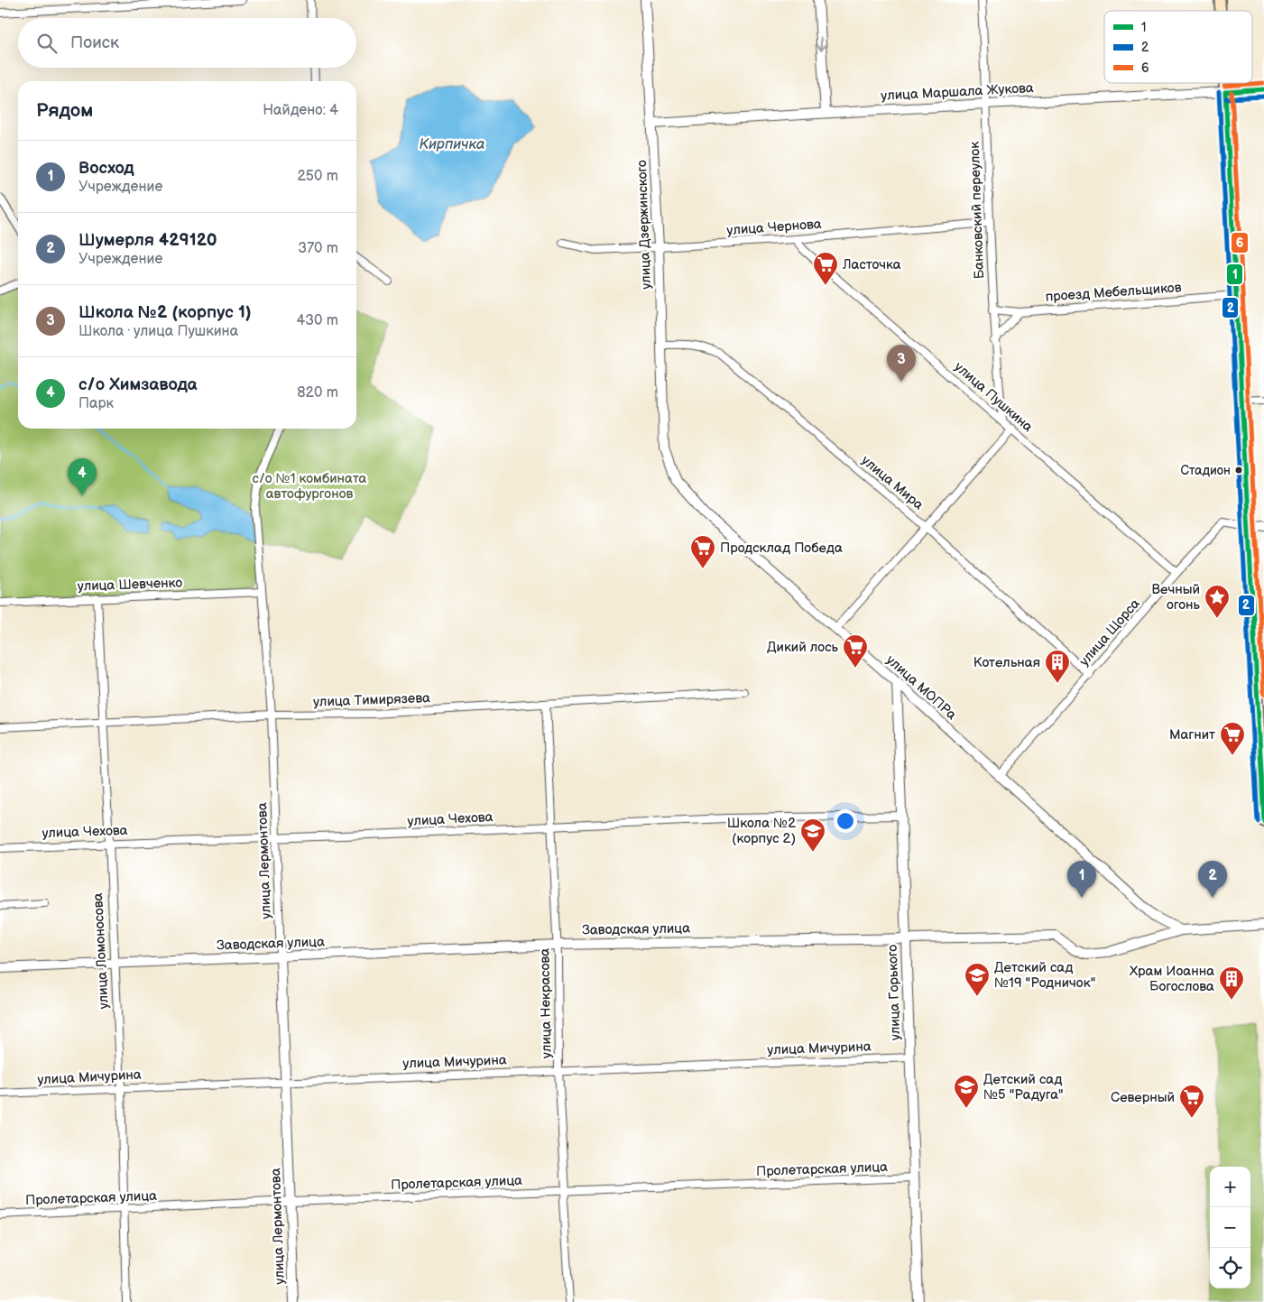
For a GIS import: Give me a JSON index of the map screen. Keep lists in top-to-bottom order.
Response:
{
  "streets": {
    "main road": ["улица Маршала Жукова"],
    "street": [
      "Банковский переулок",
      "улица Дзержинского",
      "улица Чернова",
      "проезд Мебельщиков",
      "улица Пушкина",
      "улица Мира",
      "улица Шевченко",
      "улица Щорса",
      "улица МОПРа",
      "улица Тимирязева",
      "улица Чехова",
      "улица Лермонтова",
      "Заводская улица",
      "улица Ломоносова",
      "улица Горького",
      "улица Некрасова",
      "улица Мичурина",
      "Пролетарская улица"
    ]
  },
  "crossings": [
    ["улица Маршала Жукова", "Банковский переулок"],
    ["улица Маршала Жукова", "улица Дзержинского"],
    ["Банковский переулок", "улица Чернова"],
    ["Банковский переулок", "проезд Мебельщиков"],
    ["Банковский переулок", "улица Пушкина"],
    ["улица Дзержинского", "улица Чернова"],
    ["улица Дзержинского", "улица Мира"],
    ["улица Дзержинского", "улица МОПРа"],
    ["улица Чернова", "улица Пушкина"],
    ["улица Пушкина", "улица Щорса"],
    ["улица Мира", "улица Щорса"],
    ["улица Шевченко", "улица Лермонтова"],
    ["улица Шевченко", "улица Ломоносова"],
    ["улица Щорса", "улица МОПРа"],
    ["улица МОПРа", "Заводская улица"],
    ["улица МОПРа", "улица Горького"],
    ["улица Тимирязева", "улица Лермонтова"],
    ["улица Тимирязева", "улица Ломоносова"],
    ["улица Тимирязева", "улица Некрасова"],
    ["улица Чехова", "улица Лермонтова"],
    ["улица Чехова", "улица Ломоносова"],
    ["улица Чехова", "улица Горького"],
    ["улица Чехова", "улица Некрасова"],
    ["улица Лермонтова", "Заводская улица"],
    ["улица Лермонтова", "улица Мичурина"],
    ["улица Лермонтова", "Пролетарская улица"],
    ["Заводская улица", "улица Ломоносова"],
    ["Заводская улица", "улица Горького"],
    ["Заводская улица", "улица Некрасова"],
    ["улица Ломоносова", "улица Мичурина"],
    ["улица Ломоносова", "Пролетарская улица"],
    ["улица Горького", "улица Мичурина"],
    ["улица Горького", "Пролетарская улица"],
    ["улица Некрасова", "улица Мичурина"],
    ["улица Некрасова", "Пролетарская улица"]
  ],
  "water": ["Кирпичка"],
  "parks": ["с/о №1 комбината автофургонов"],
  "places": {
    "supermarket": [
      "Ласточка",
      "Продсклад Победа",
      "Дикий лось",
      "Магнит",
      "Северный"
    ],
    "other": ["Стадион"],
    "place": ["Вечный огонь"],
    "building": ["Котельная", "Храм Иоанна Богослова"],
    "school or university": ["Школа №2 (корпус 2)", "Детский сад №19 \"Родничок\"", "Детский сад №5 \"Радуга\""]
  },
  "lines": ["transit line 6", "transit line 1", "transit line 2"],
  "legend": ["1", "2", "6"],
  "page": {
    "search": "Поиск",
    "heading": ["Рядом", "Найдено: 4"],
    "list": [
      {
        "mark": "1",
        "name": "Восход",
        "note": "Учреждение",
        "value": "250 m"
      },
      {
        "mark": "2",
        "name": "Шумерля 429120",
        "note": "Учреждение",
        "value": "370 m"
      },
      {
        "mark": "3",
        "name": "Школа №2 (корпус 1)",
        "note": "Школа · улица Пушкина",
        "value": "430 m"
      },
      {
        "mark": "4",
        "name": "с/о Химзавода",
        "note": "Парк",
        "value": "820 m"
      }
    ],
    "pins": [
      "3",
      "4",
      "1",
      "2"
    ],
    "map_buttons": ["+", "−"]
  }
}
